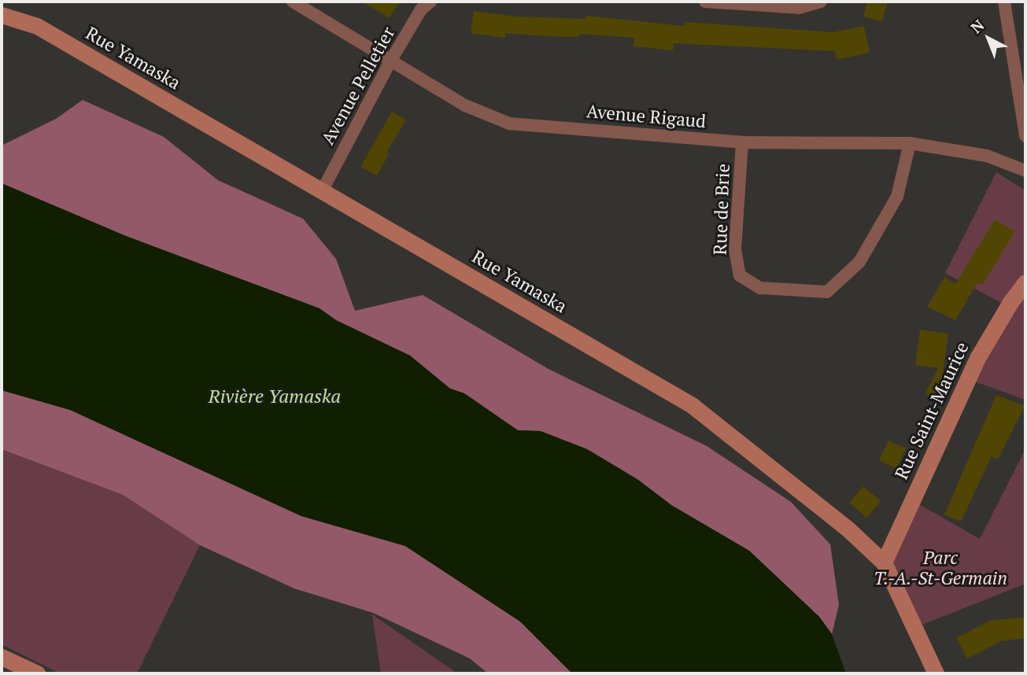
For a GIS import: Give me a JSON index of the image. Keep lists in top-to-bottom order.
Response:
{
  "streets": {
    "street": [
      "Rue Yamaska",
      "Avenue Pelletier",
      "Avenue Rigaud",
      "Rue de Brie",
      "Rue Saint-Maurice"
    ]
  },
  "crossings": [
    ["Rue Yamaska", "Avenue Pelletier"],
    ["Rue Yamaska", "Rue Saint-Maurice"],
    ["Avenue Pelletier", "Avenue Rigaud"],
    ["Avenue Rigaud", "Rue de Brie"]
  ],
  "water": ["Rivière Yamaska"],
  "parks": ["Parc T.-A.-St-Germain"],
  "north": "top left"
}
